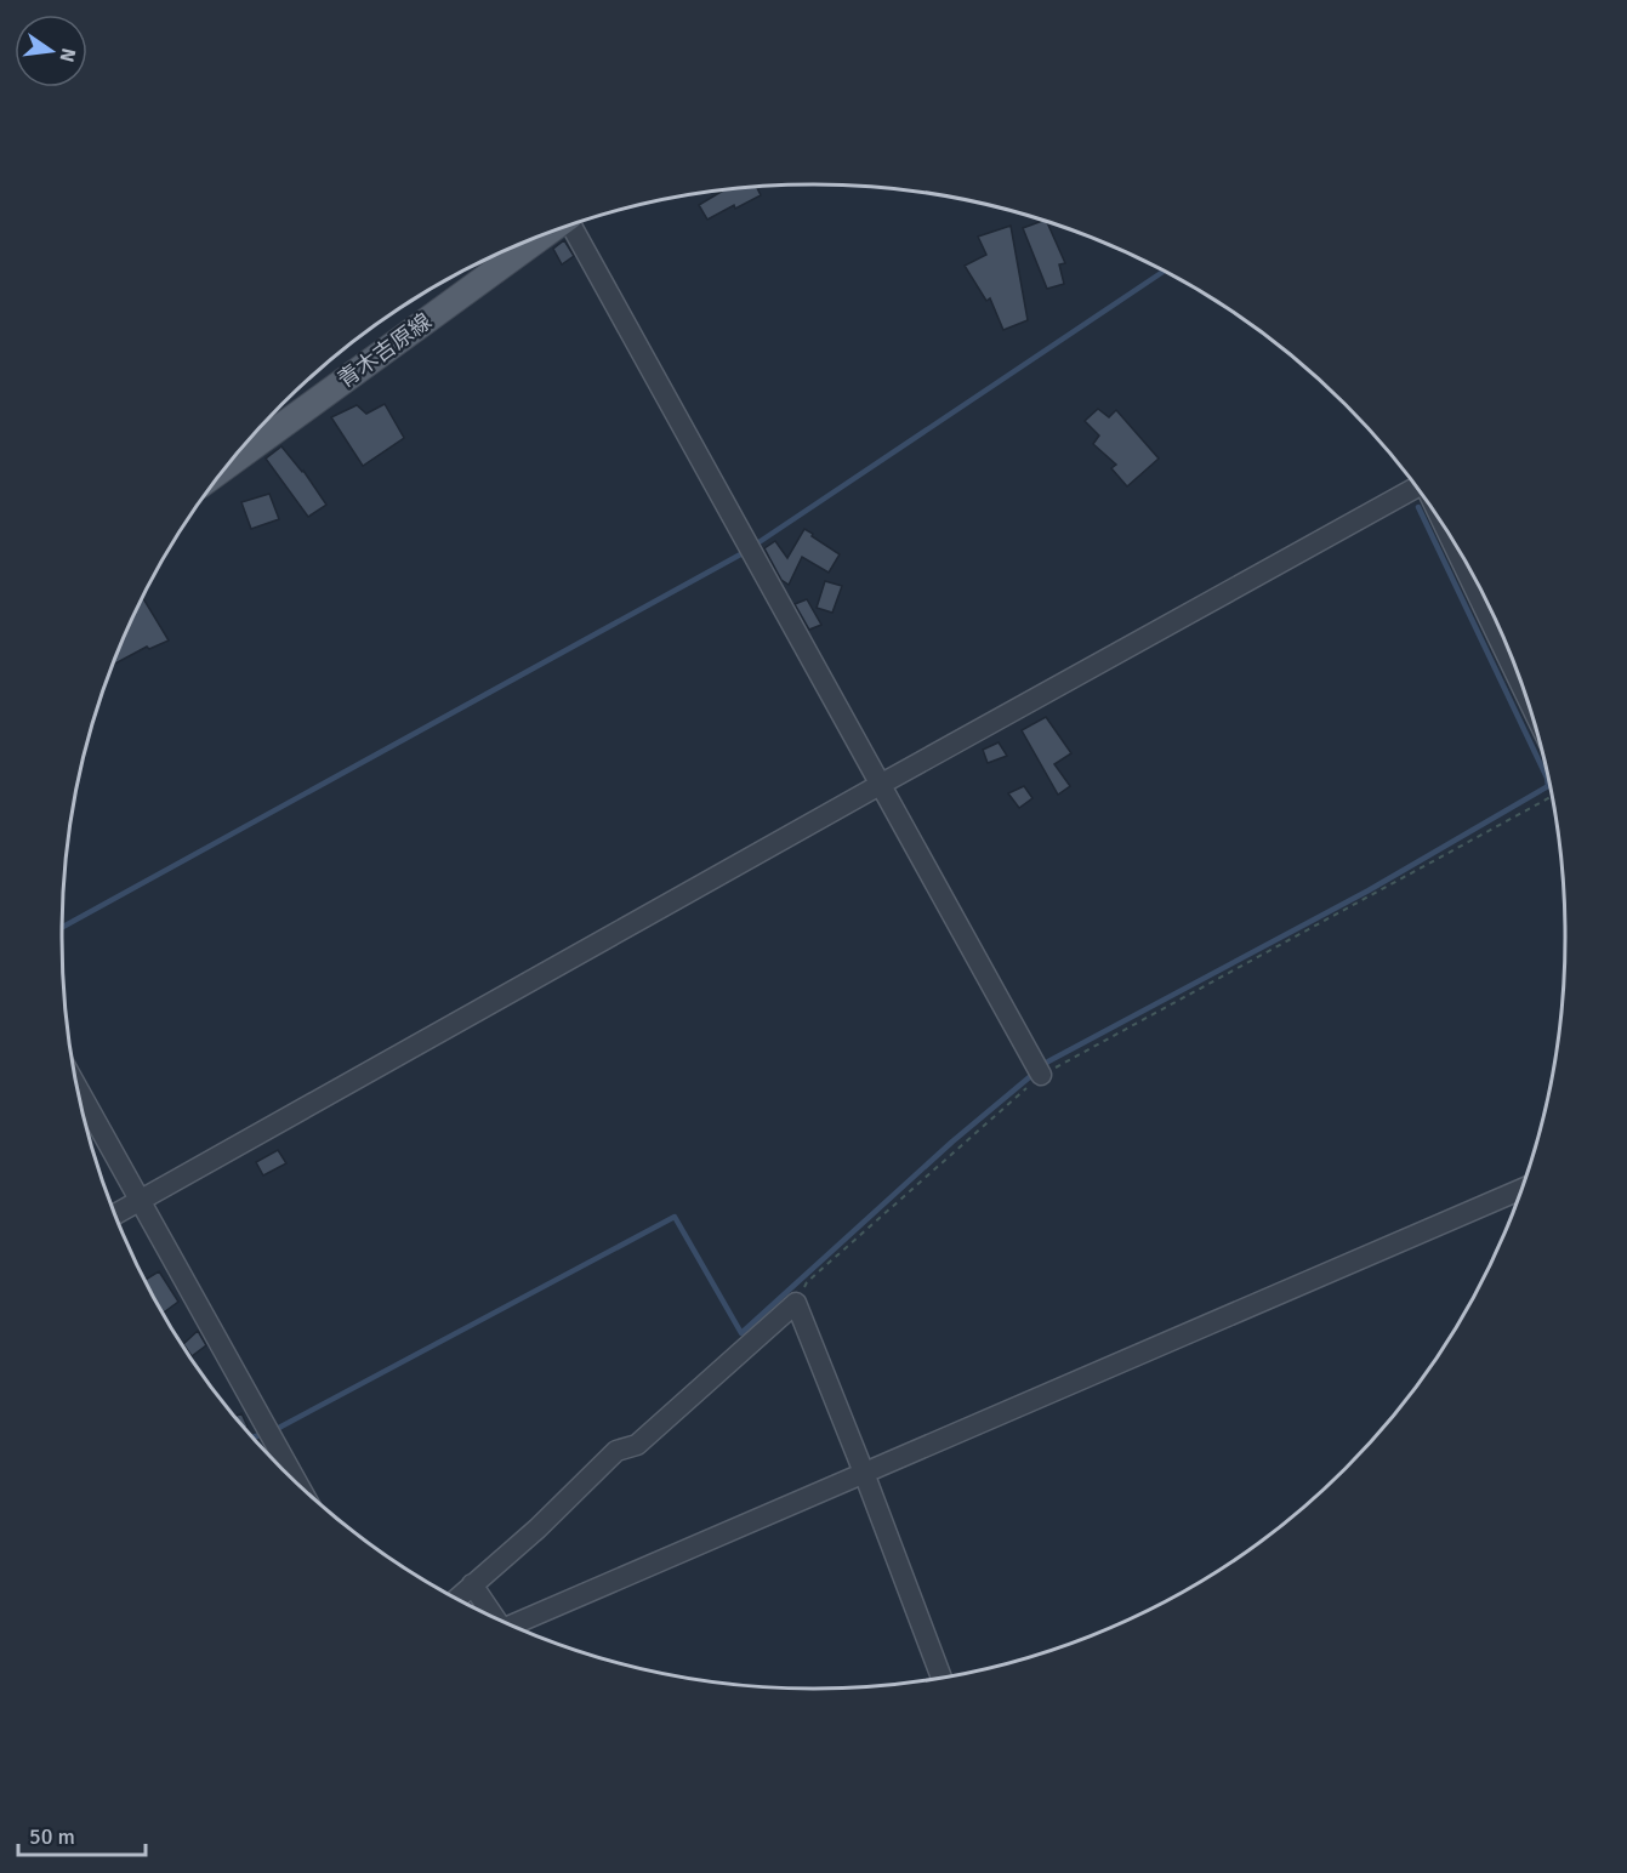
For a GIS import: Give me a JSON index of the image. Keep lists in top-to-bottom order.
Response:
{
  "streets": {
    "main road": ["青木吉原線"]
  },
  "scale_bar": "50 m",
  "north": "right"
}
